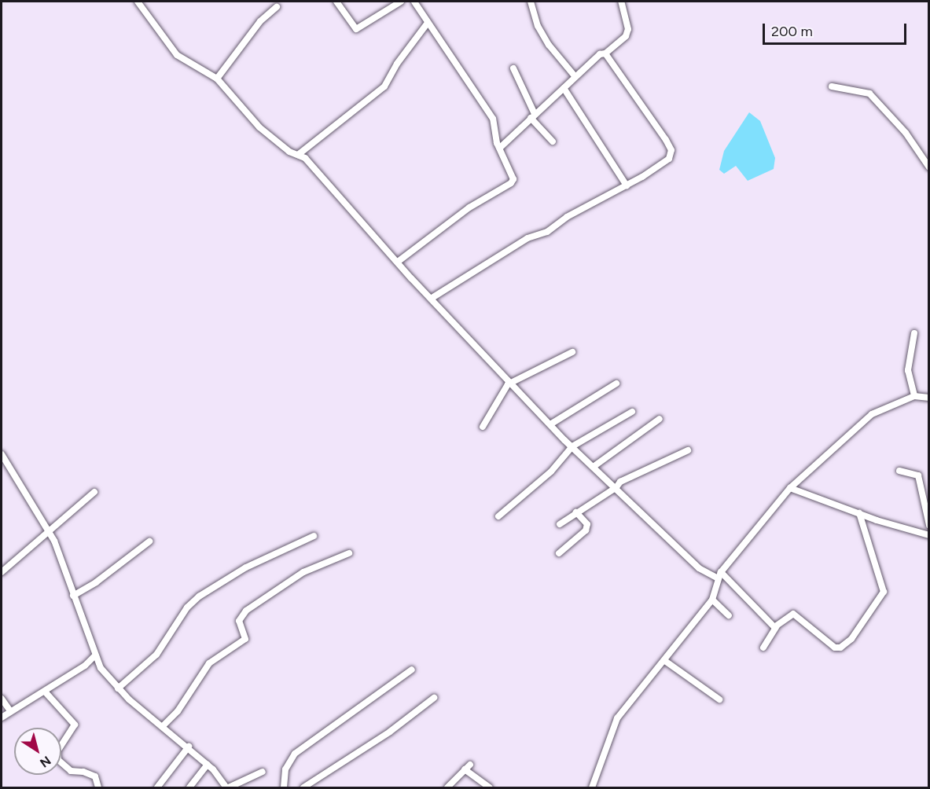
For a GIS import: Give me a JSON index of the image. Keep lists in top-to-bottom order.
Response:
{
  "scale_bar": "200 m",
  "north": "bottom right"
}
